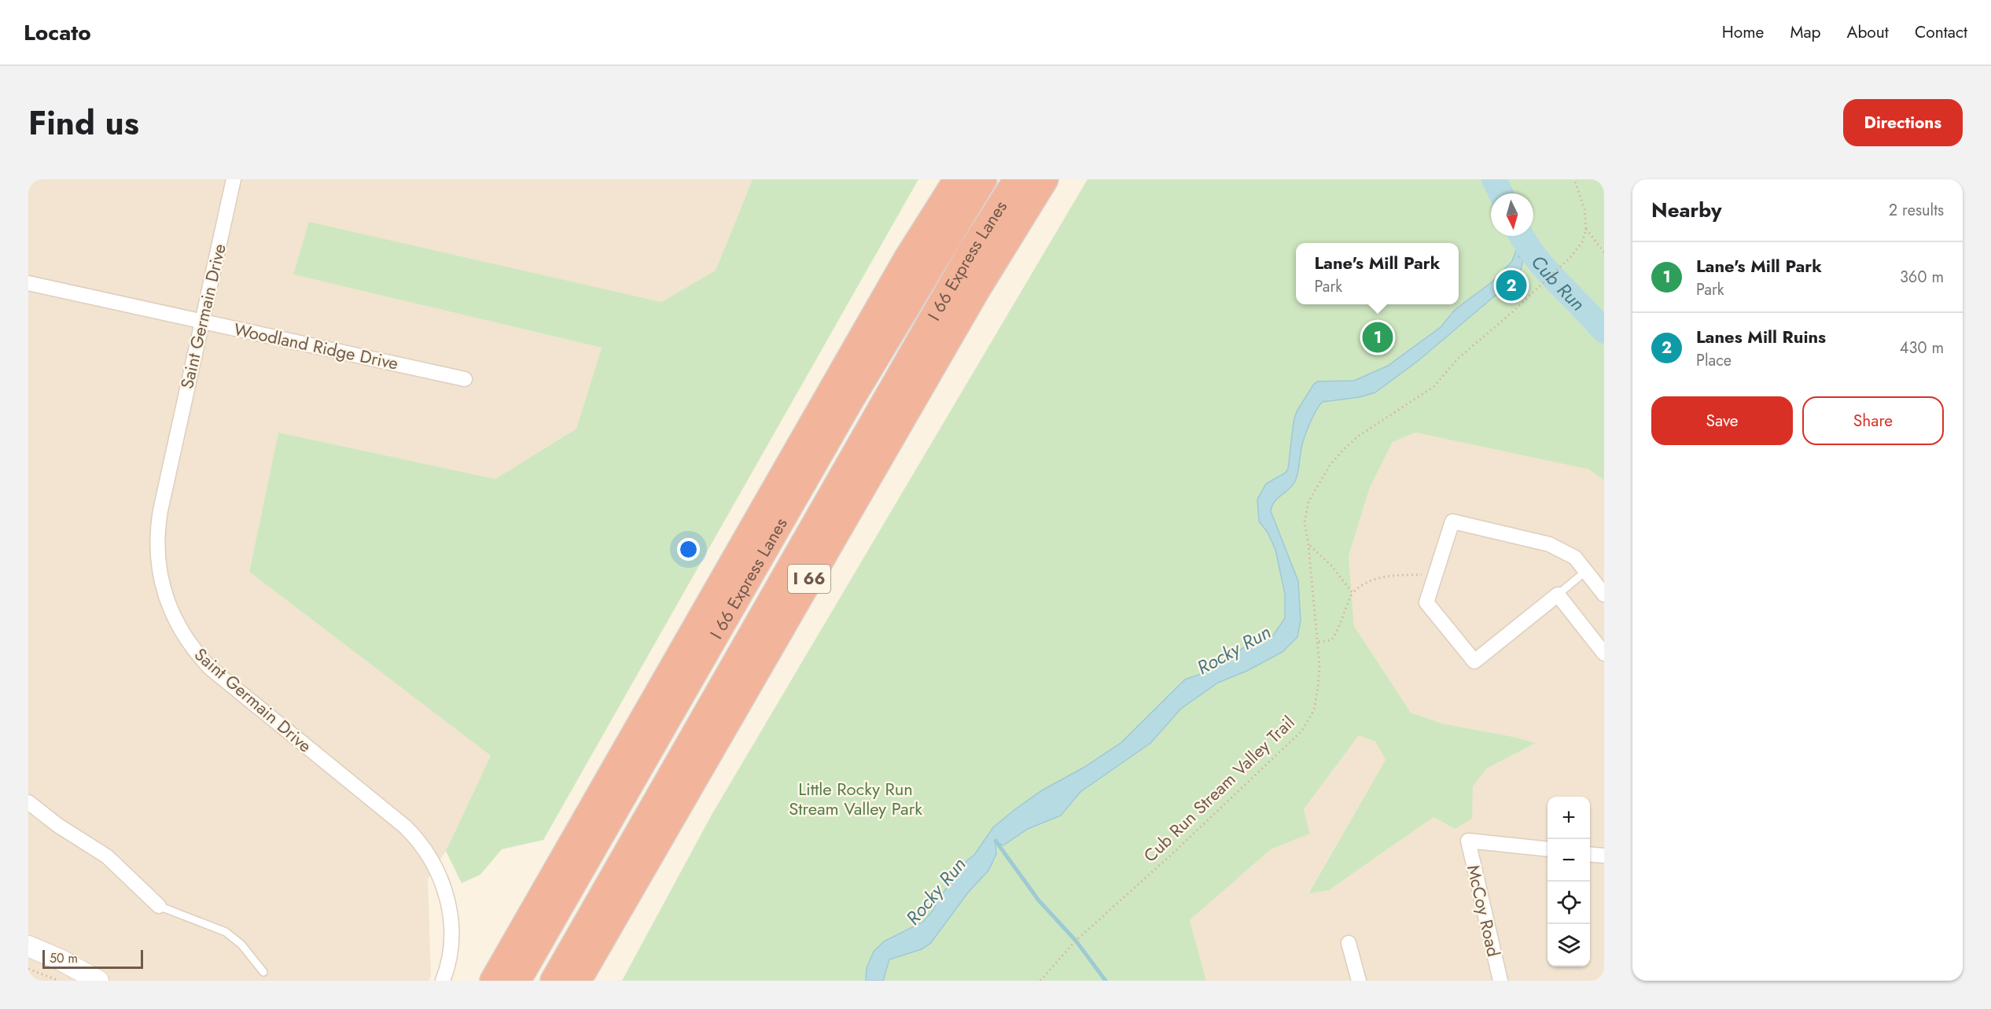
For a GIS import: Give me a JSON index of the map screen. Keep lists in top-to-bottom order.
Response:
{
  "streets": {
    "highway": ["I 66 Express Lanes", "I 66"],
    "street": ["Saint Germain Drive", "Woodland Ridge Drive", "McCoy Road"],
    "path": ["Cub Run Stream Valley Trail"]
  },
  "crossings": [
    ["Saint Germain Drive", "Woodland Ridge Drive"]
  ],
  "water": ["Cub Run", "Rocky Run"],
  "parks": ["Little Rocky Run Stream Valley Park"],
  "scale_bar": "50 m",
  "north": "bottom",
  "page": {
    "header": "Locato",
    "nav": [
      "Home",
      "Map",
      "About",
      "Contact"
    ],
    "title": "Find us",
    "buttons": [
      "Directions",
      ["Save", "Share"]
    ],
    "heading": ["Nearby", "2 results"],
    "list": [
      {
        "mark": "1",
        "name": "Lane's Mill Park",
        "note": "Park",
        "value": "360 m"
      },
      {
        "mark": "2",
        "name": "Lanes Mill Ruins",
        "note": "Place",
        "value": "430 m"
      }
    ],
    "popup": ["Lane's Mill Park", "Park"],
    "pins": ["2", "1"],
    "map_buttons": ["+", "−"],
    "scale": "50 m"
  }
}
